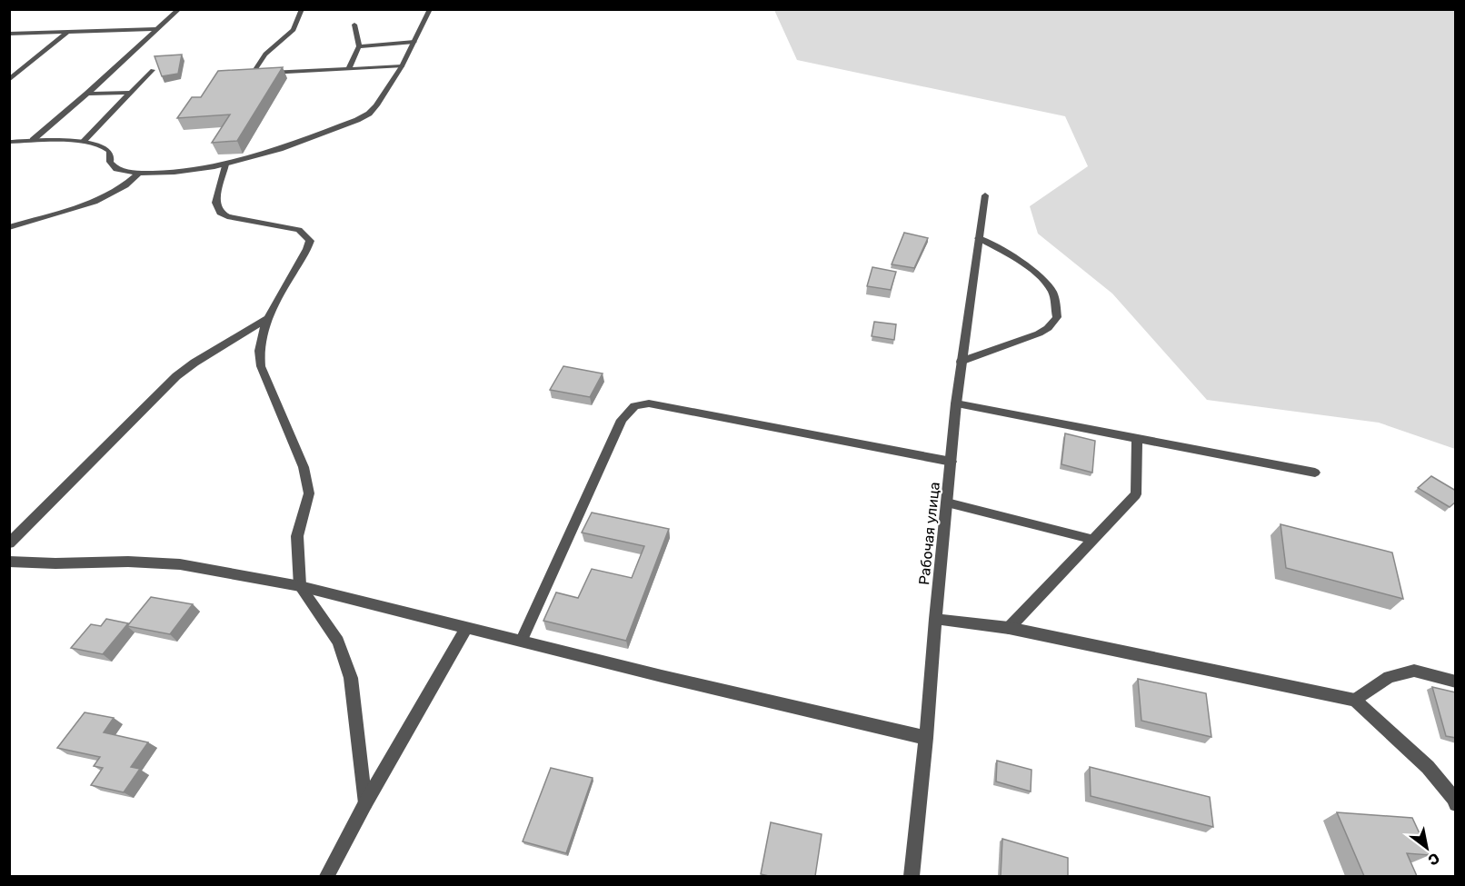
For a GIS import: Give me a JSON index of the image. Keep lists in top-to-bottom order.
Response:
{
  "streets": {
    "street": ["Рабочая улица"]
  },
  "north": "bottom right"
}
